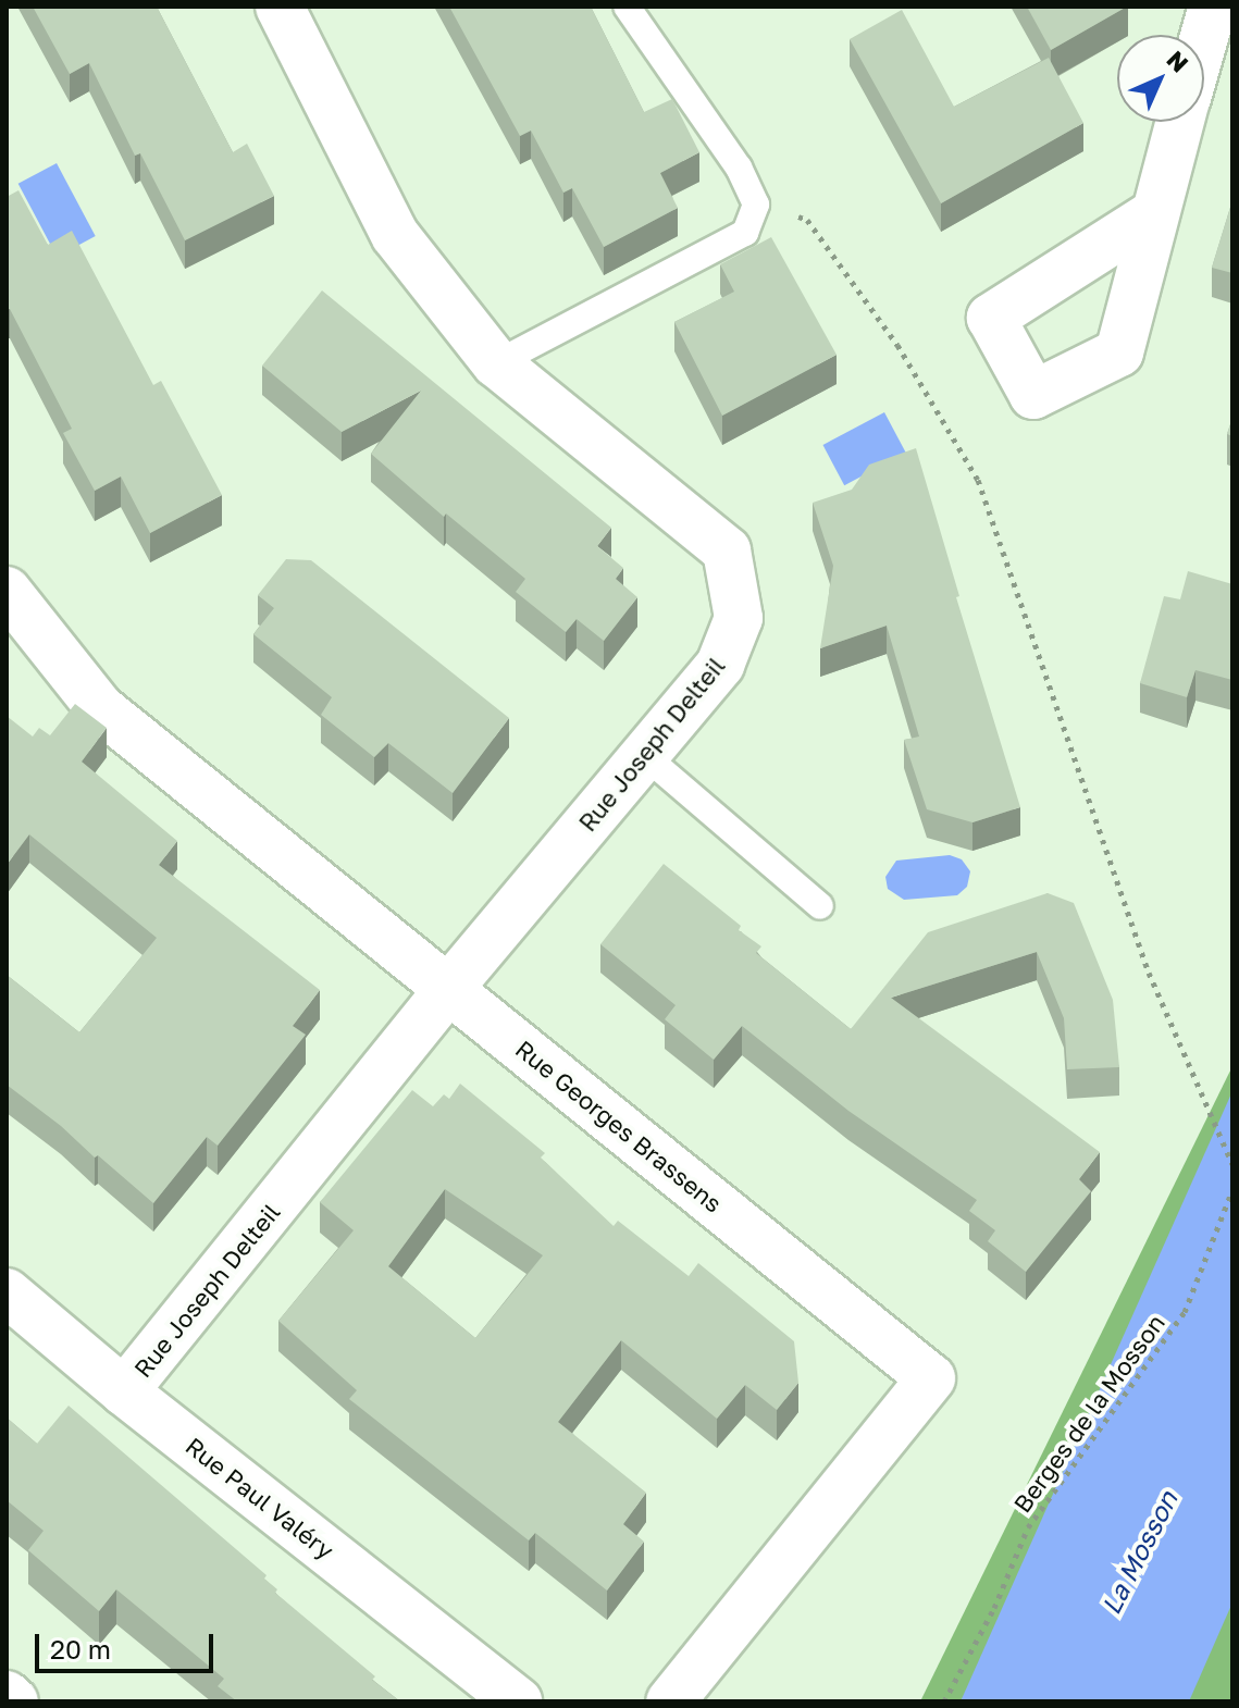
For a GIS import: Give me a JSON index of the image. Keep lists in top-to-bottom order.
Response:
{
  "streets": {
    "street": ["Rue Joseph Delteil", "Rue Georges Brassens", "Rue Paul Valéry"],
    "path": ["Berges de la Mosson"]
  },
  "crossings": [
    ["Rue Joseph Delteil", "Rue Georges Brassens"],
    ["Rue Joseph Delteil", "Rue Paul Valéry"]
  ],
  "water": ["La Mosson"],
  "scale_bar": "20 m",
  "north": "top right"
}
